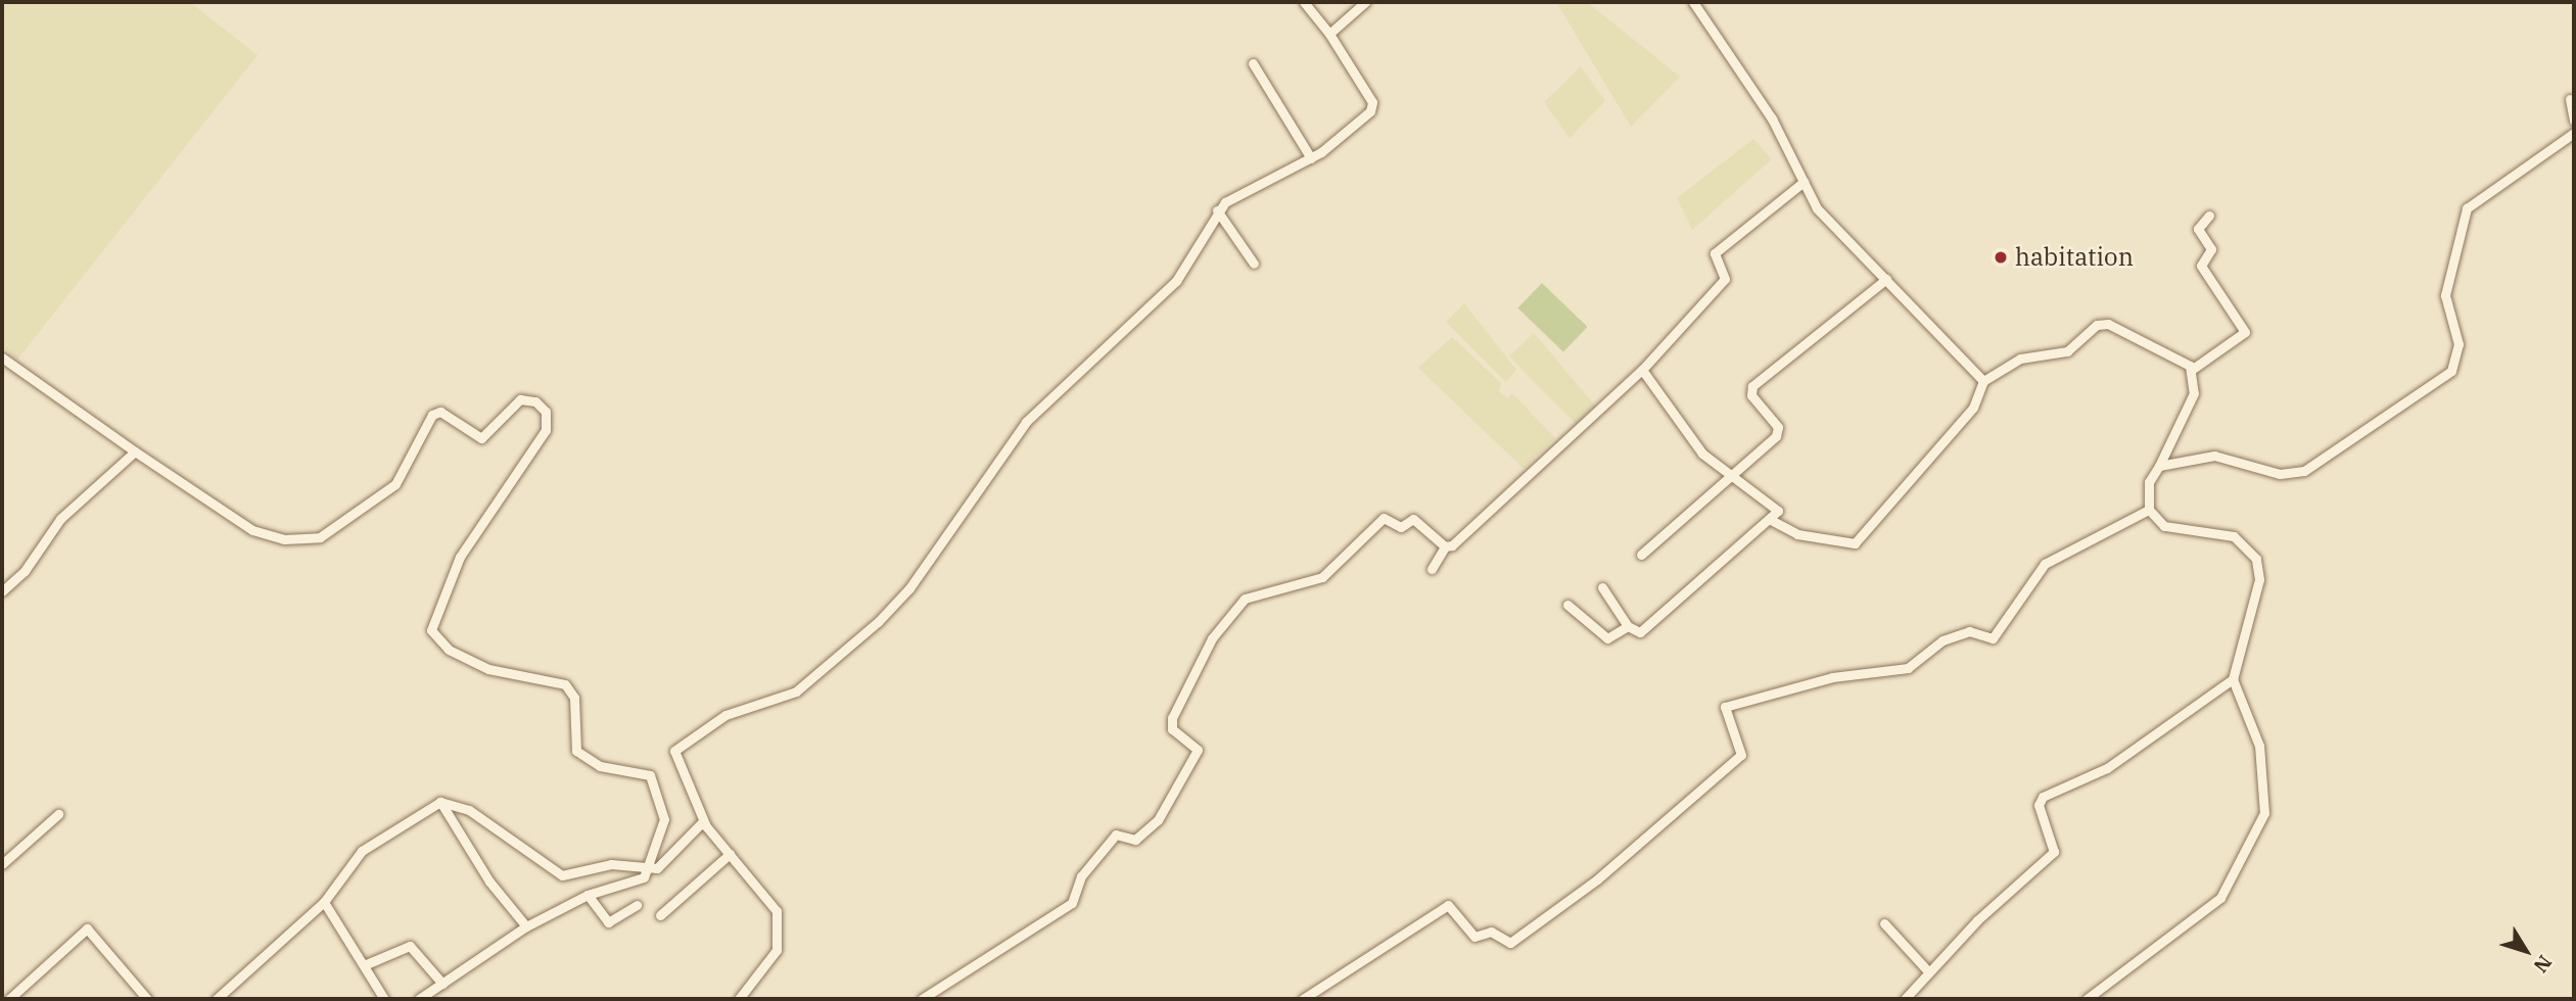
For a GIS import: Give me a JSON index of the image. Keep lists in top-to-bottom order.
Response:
{
  "places": ["habitation"],
  "north": "bottom right"
}
